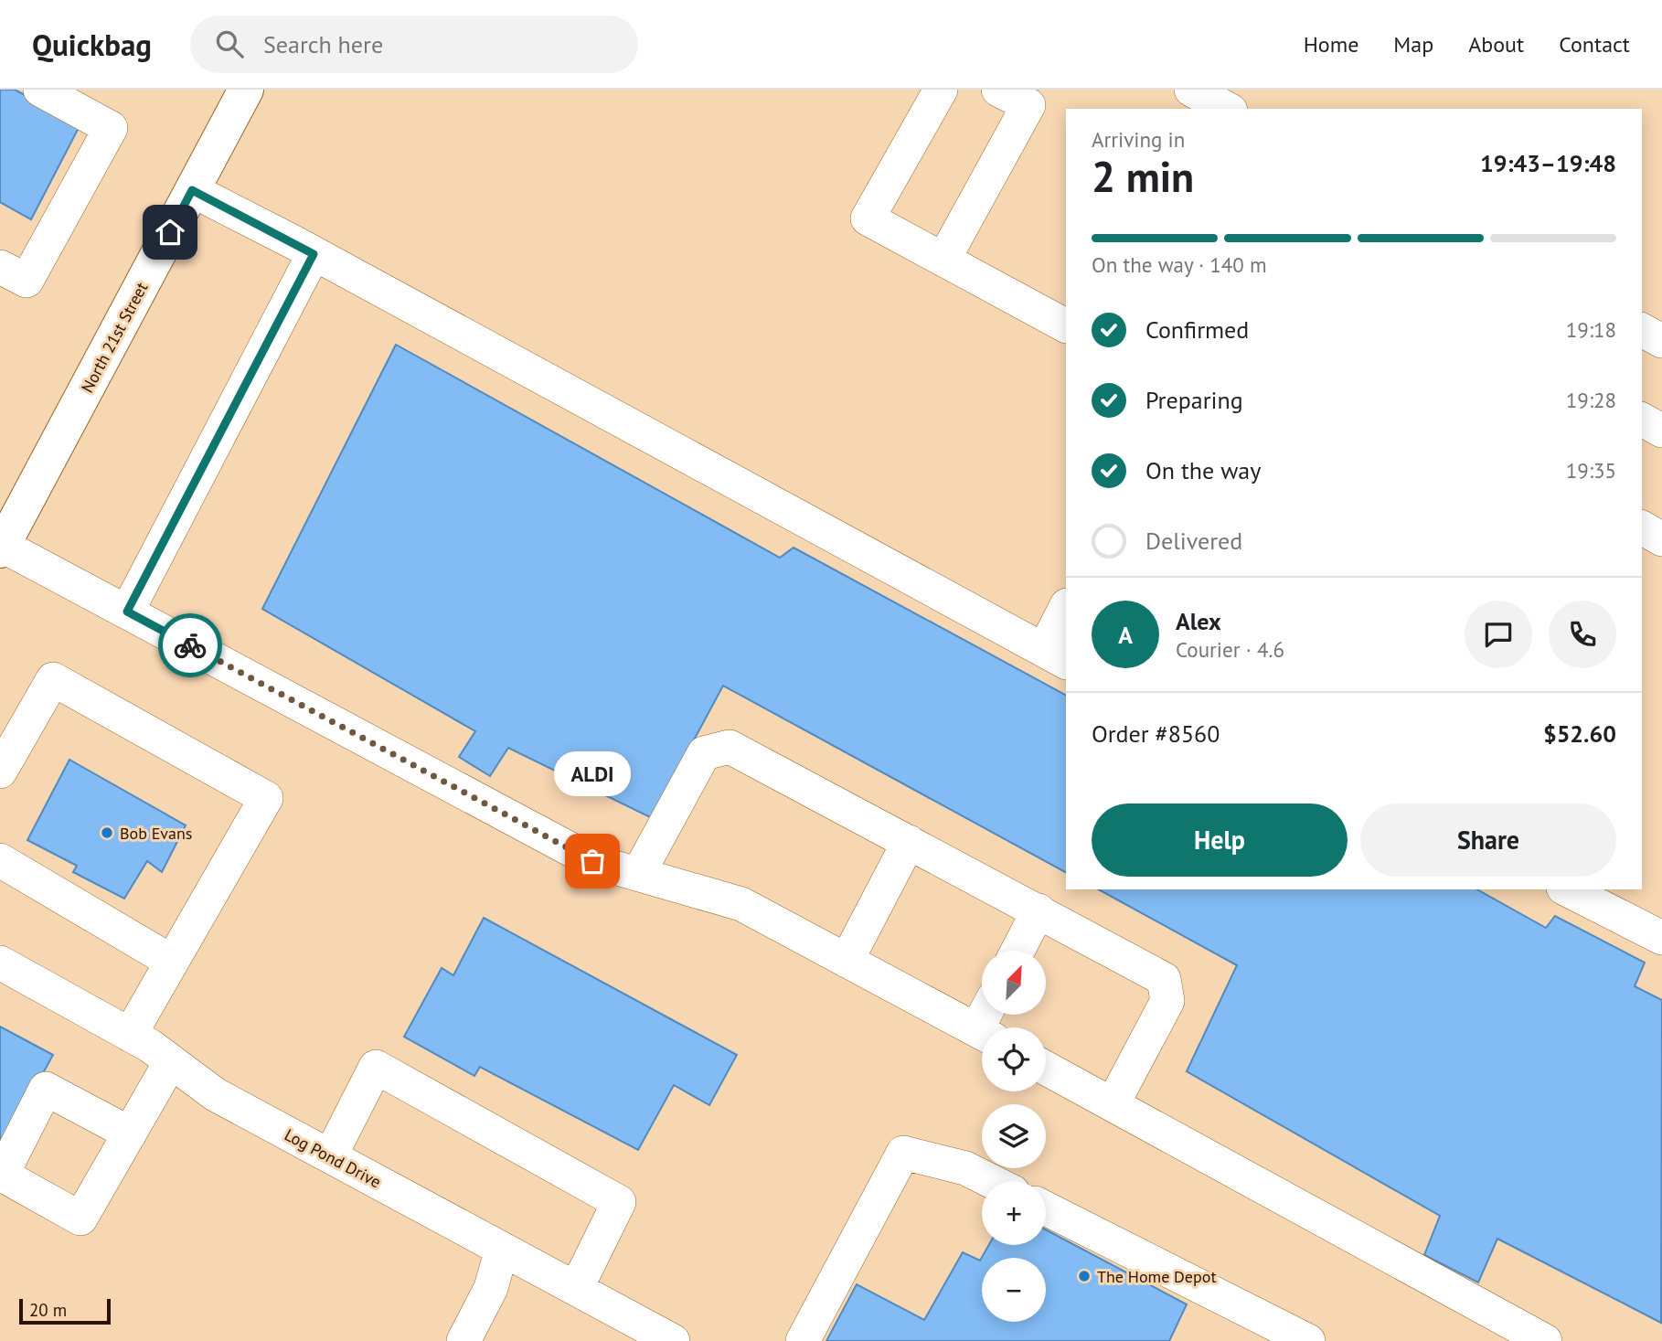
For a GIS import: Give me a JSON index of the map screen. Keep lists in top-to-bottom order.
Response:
{
  "streets": {
    "main road": ["North 21st Street"],
    "street": ["Log Pond Drive"]
  },
  "places": ["Bob Evans", "ALDI", "The Home Depot"],
  "scale_bar": "20 m",
  "north": "top right",
  "page": {
    "header": "Quickbag",
    "search": "Search here",
    "nav": [
      "Home",
      "Map",
      "About",
      "Contact"
    ],
    "heading": ["2 min", "Arriving in", "19:43–19:48"],
    "panel": [
      "Alex",
      "Courier · 4.6",
      "Order #8560",
      "$52.60"
    ],
    "bar": "On the way · 140 m",
    "list": [
      ["Confirmed", "19:18"],
      ["Preparing", "19:28"],
      ["On the way", "19:35"],
      "Delivered"
    ],
    "round": "A",
    "bubble": "ALDI",
    "buttons": ["Help", "Share"],
    "map_buttons": ["+", "−"],
    "scale": "20 m"
  }
}
